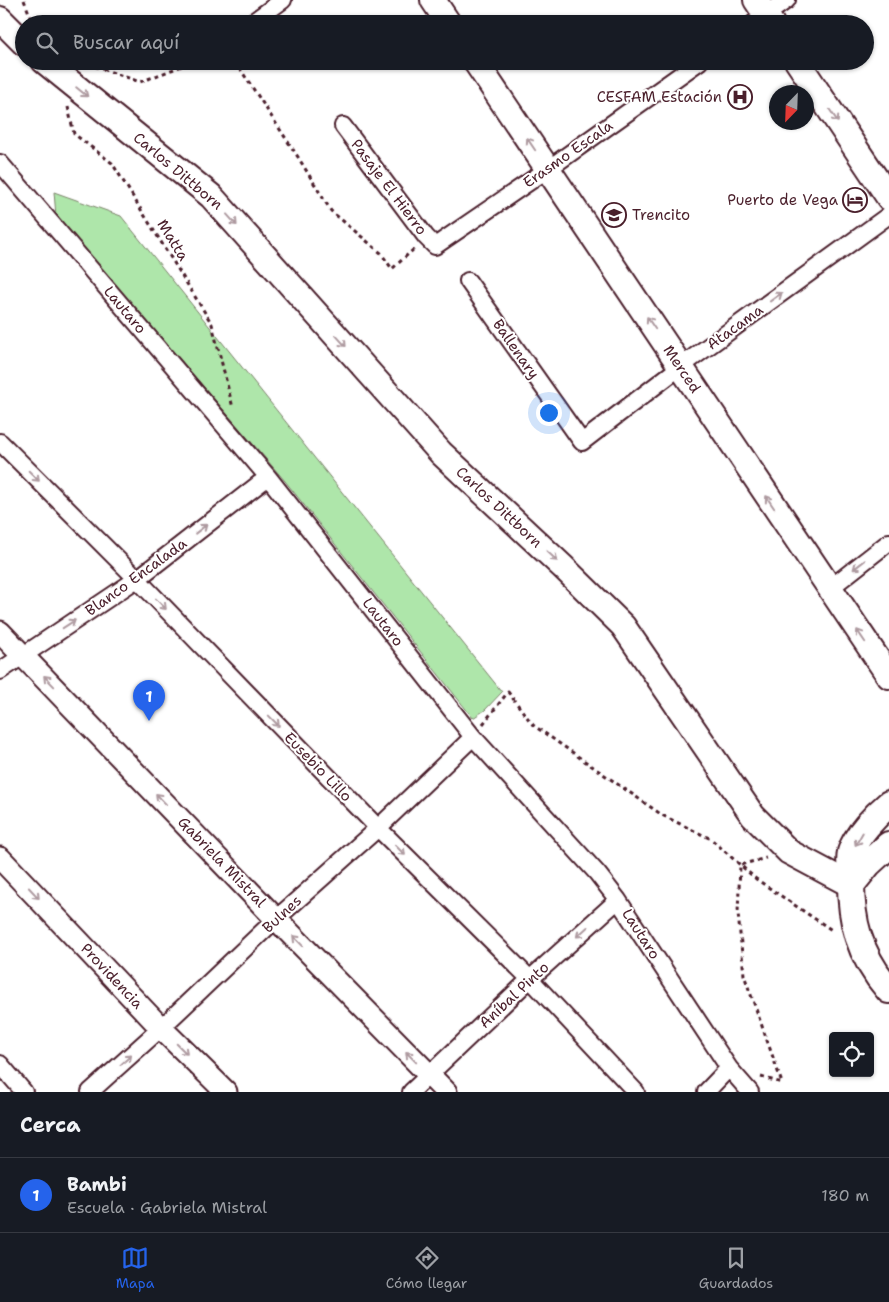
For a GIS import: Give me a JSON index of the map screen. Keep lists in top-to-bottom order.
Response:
{
  "streets": {
    "main road": ["Carlos Dittborn", "Merced"],
    "street": [
      "Erasmo Escala",
      "Pasaje El Hierro",
      "Lautaro",
      "Atacama",
      "Ballenary",
      "Blanco Encalada",
      "Eusebio Lillo",
      "Gabriela Mistral",
      "Bulnes",
      "Providencia",
      "Aníbal Pinto"
    ],
    "path": ["Matta"]
  },
  "crossings": [
    ["Erasmo Escala", "Pasaje El Hierro"],
    ["Erasmo Escala", "Merced"],
    ["Lautaro", "Blanco Encalada"],
    ["Lautaro", "Bulnes"],
    ["Lautaro", "Aníbal Pinto"],
    ["Atacama", "Ballenary"],
    ["Atacama", "Merced"],
    ["Blanco Encalada", "Eusebio Lillo"],
    ["Blanco Encalada", "Gabriela Mistral"],
    ["Eusebio Lillo", "Bulnes"],
    ["Eusebio Lillo", "Aníbal Pinto"],
    ["Gabriela Mistral", "Bulnes"],
    ["Gabriela Mistral", "Aníbal Pinto"],
    ["Bulnes", "Providencia"]
  ],
  "one_way": [
    "Carlos Dittborn",
    "Atacama",
    "Merced",
    "Blanco Encalada",
    "Eusebio Lillo",
    "Gabriela Mistral",
    "Providencia",
    "Aníbal Pinto"
  ],
  "places": {
    "hospital": ["CESFAM Estación"],
    "hotel": ["Puerto de Vega"],
    "school or university": ["Trencito"]
  },
  "north": "bottom left",
  "page": {
    "search": "Buscar aquí",
    "pins": "1",
    "heading": "Cerca",
    "list": [
      {
        "mark": "1",
        "name": "Bambi",
        "note": "Escuela · Gabriela Mistral",
        "value": "180 m"
      }
    ],
    "nav": ["Mapa", "Cómo llegar", "Guardados"]
  }
}
